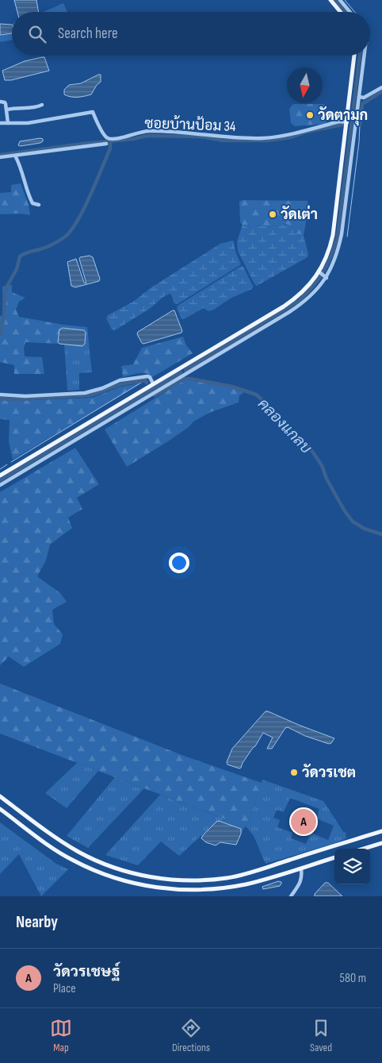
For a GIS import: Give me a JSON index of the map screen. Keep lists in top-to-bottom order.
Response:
{
  "streets": {
    "street": ["ซอยบ้านป้อม 34"]
  },
  "water": ["คลองแกลบ"],
  "places": ["วัดตามุก", "วัดเต่า", "วัดวรเชต"],
  "north": "bottom",
  "page": {
    "search": "Search here",
    "pins": "A",
    "heading": "Nearby",
    "list": [
      {
        "mark": "A",
        "name": "วัดวรเชษฐ์",
        "note": "Place",
        "value": "580 m"
      }
    ],
    "nav": ["Map", "Directions", "Saved"]
  }
}
